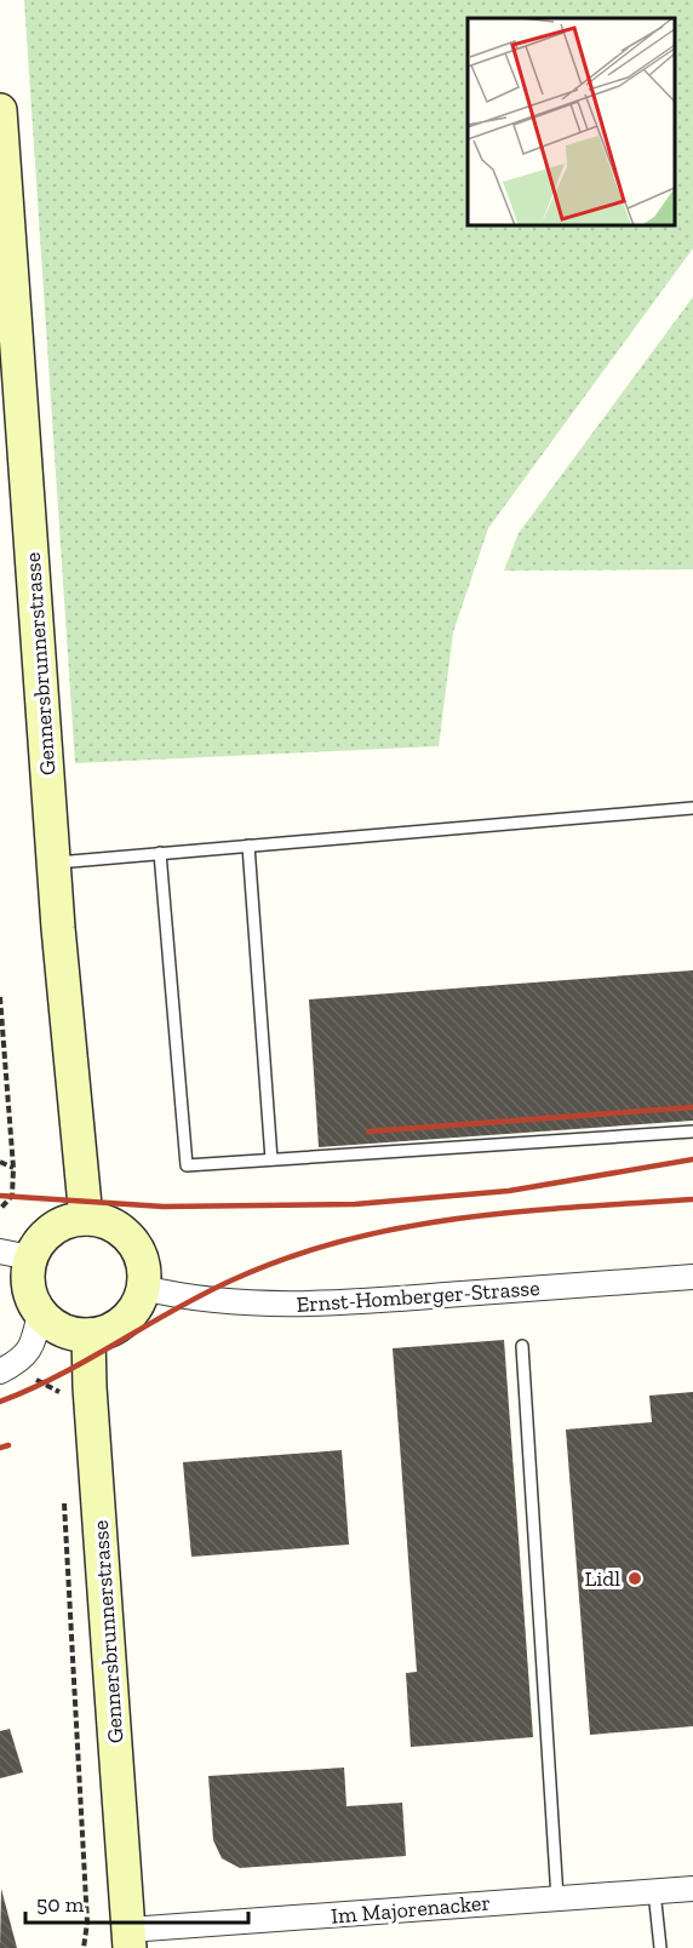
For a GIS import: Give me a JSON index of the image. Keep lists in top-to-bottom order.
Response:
{
  "streets": {
    "street": ["Gennersbrunnerstrasse", "Ernst-Homberger-Strasse", "Im Majorenacker"]
  },
  "crossings": [
    ["Gennersbrunnerstrasse", "Ernst-Homberger-Strasse"],
    ["Gennersbrunnerstrasse", "Im Majorenacker"]
  ],
  "places": ["Lidl"],
  "scale_bar": "50 m"
}
